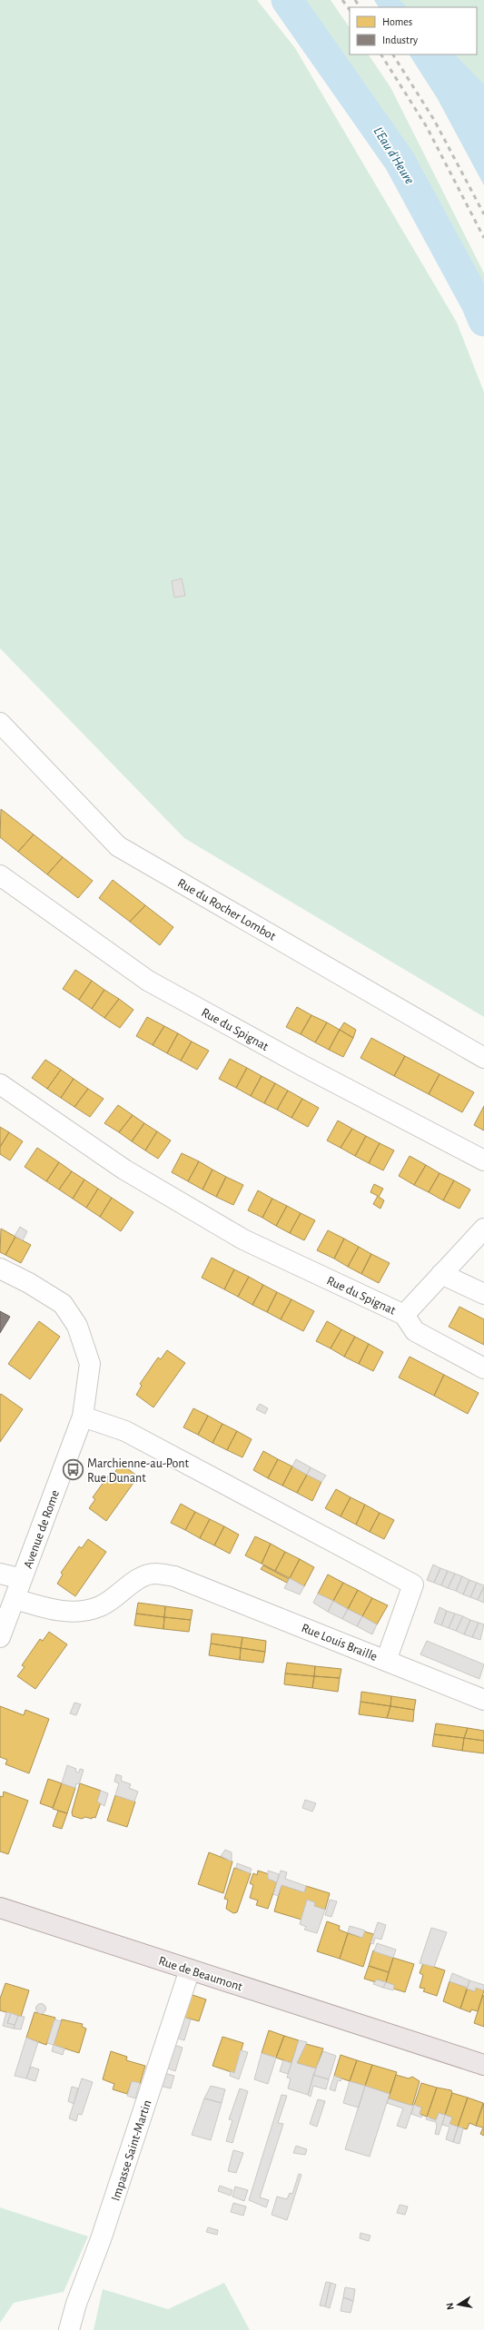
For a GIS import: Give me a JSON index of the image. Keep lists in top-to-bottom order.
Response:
{
  "streets": {
    "main road": ["Rue de Beaumont"],
    "street": [
      "Rue du Rocher Lombot",
      "Rue du Spignat",
      "Avenue de Rome",
      "Rue Louis Braille",
      "Impasse Saint-Martin"
    ]
  },
  "crossings": [
    ["Avenue de Rome", "Rue Louis Braille"],
    ["Rue de Beaumont", "Impasse Saint-Martin"]
  ],
  "water": ["L'Eau d'Heure"],
  "places": {
    "bus stop": ["Marchienne-au-Pont Rue Dunant"]
  },
  "legend": ["Homes", "Industry"],
  "north": "left"
}
